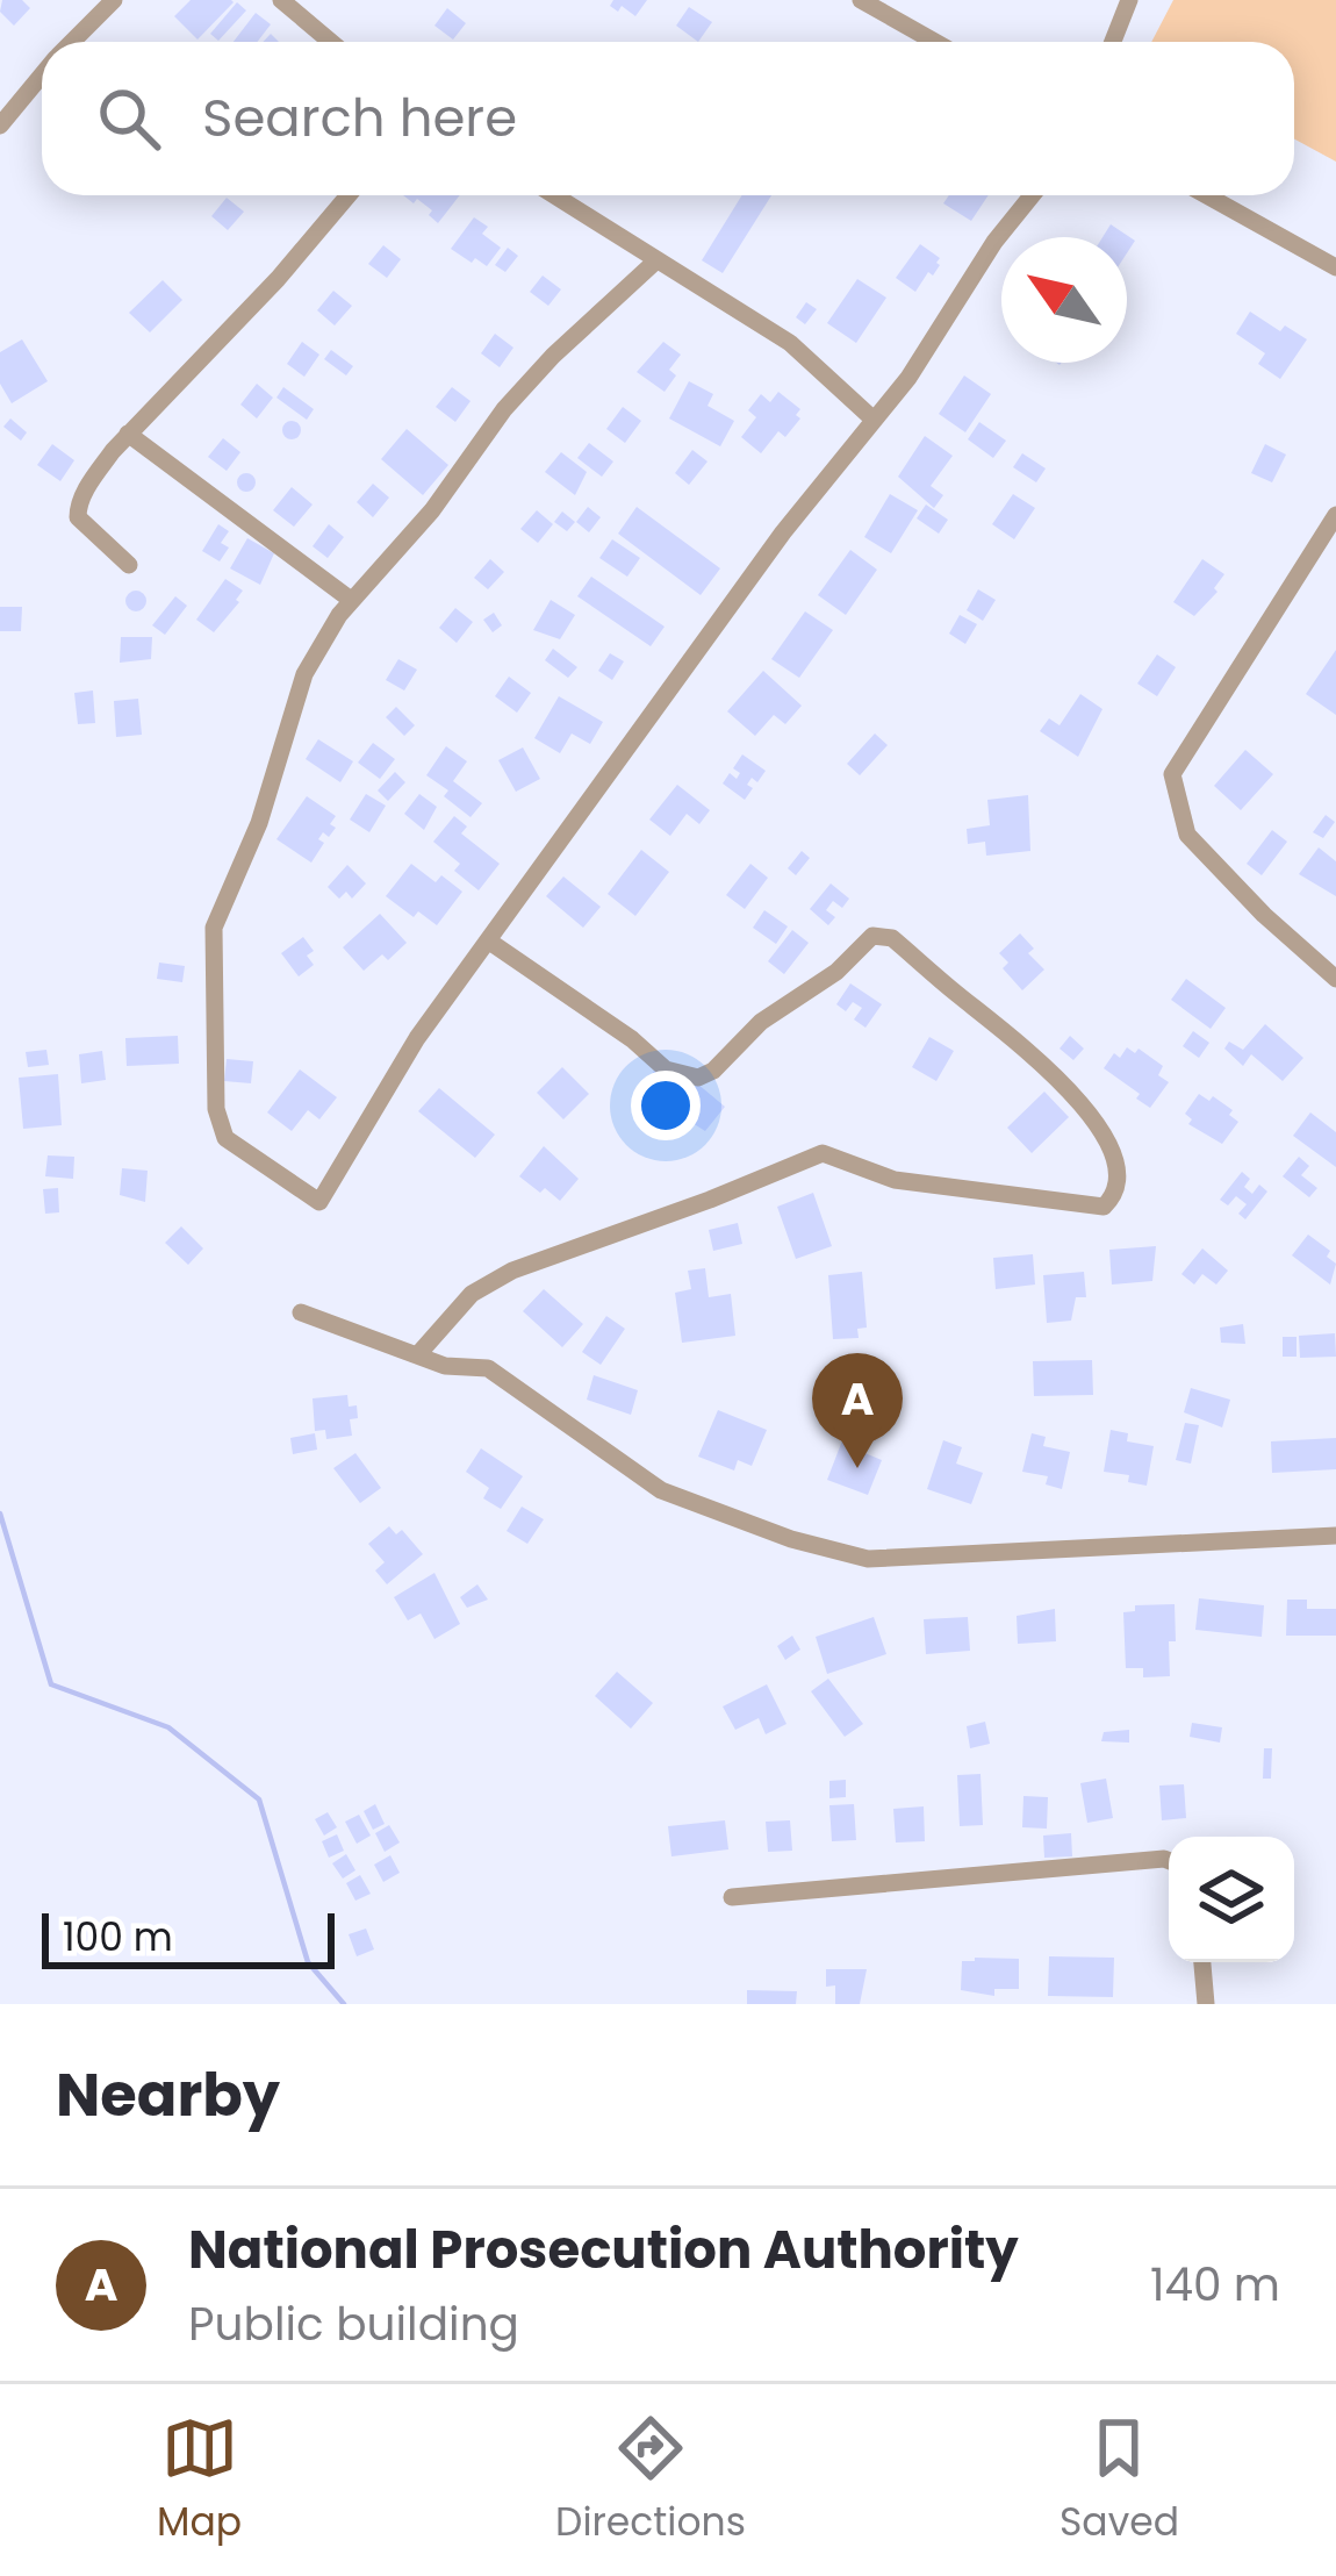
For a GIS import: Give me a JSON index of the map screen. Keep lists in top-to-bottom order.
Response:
{
  "scale_bar": "100 m",
  "north": "top left",
  "page": {
    "search": "Search here",
    "pins": "A",
    "scale": "100 m",
    "heading": "Nearby",
    "list": [
      {
        "mark": "A",
        "name": "National Prosecution Authority",
        "note": "Public building",
        "value": "140 m"
      }
    ],
    "nav": ["Map", "Directions", "Saved"]
  }
}
